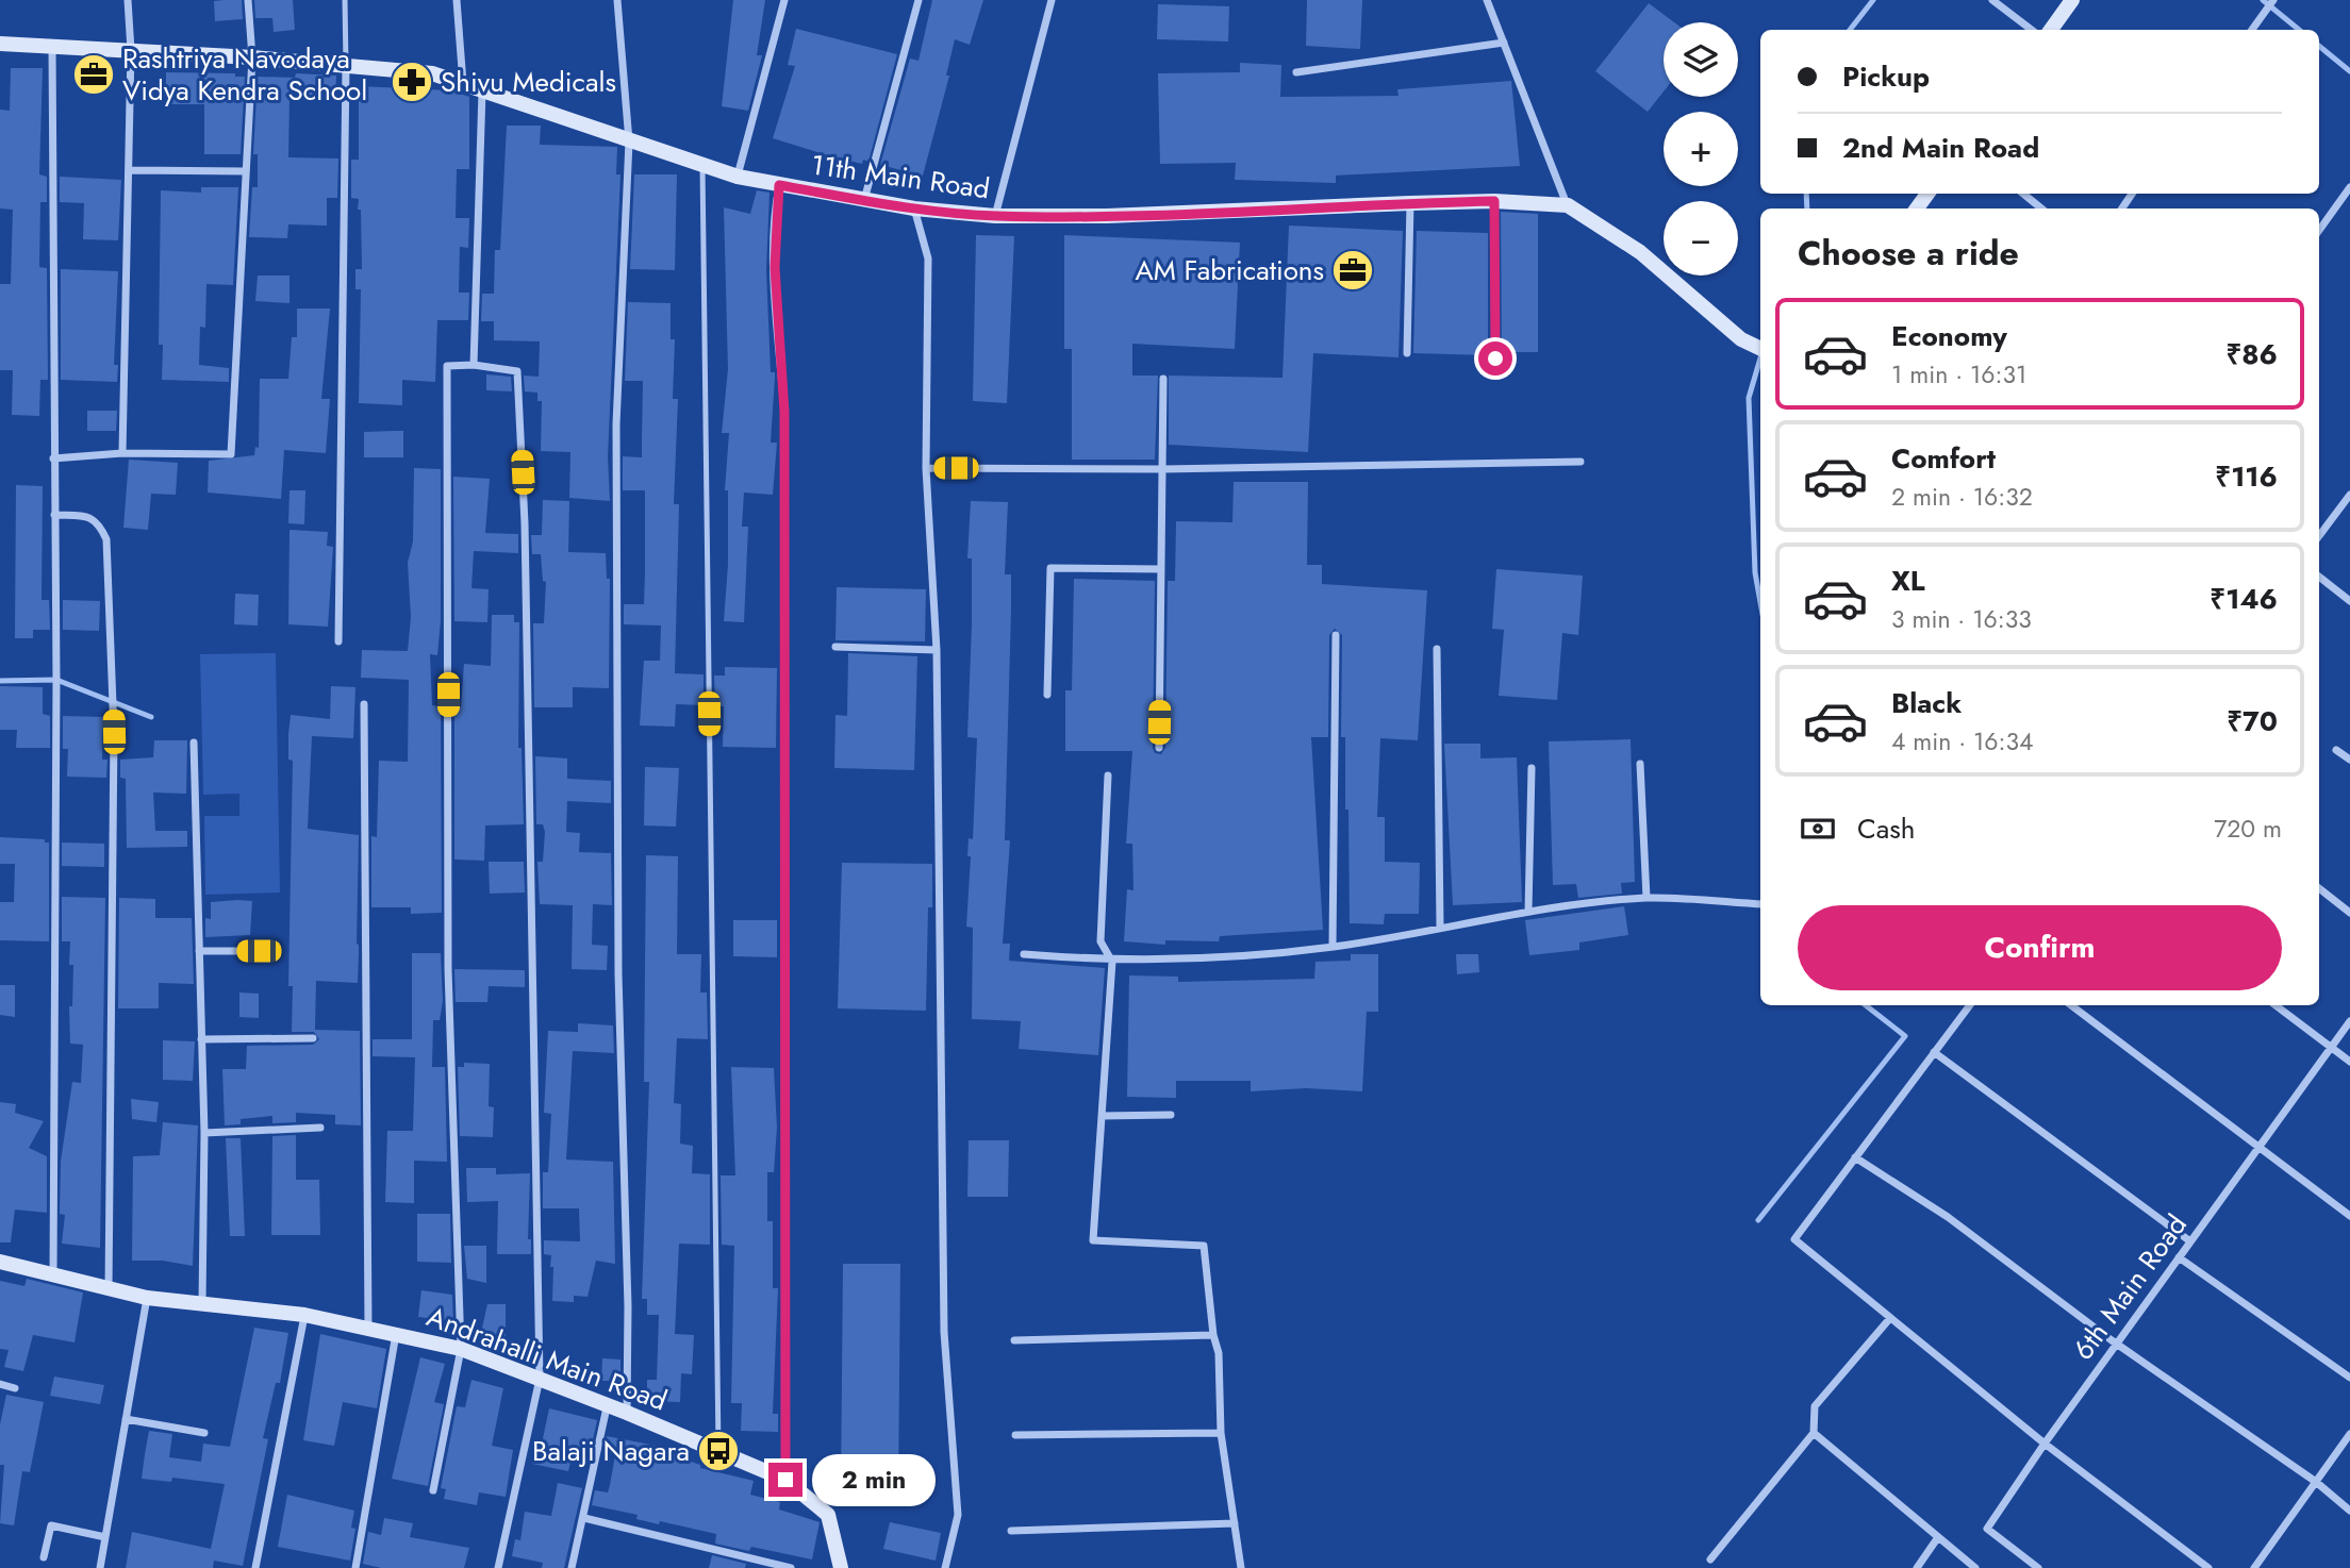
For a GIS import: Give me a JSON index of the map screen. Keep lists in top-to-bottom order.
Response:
{
  "streets": {
    "street": ["11th Main Road", "6th Main Road", "Andrahalli Main Road"]
  },
  "places": {
    "office": ["Rashtriya Navodaya Vidya Kendra School", "AM Fabrications"],
    "pharmacy": ["Shivu Medicals"],
    "bus stop": ["Balaji Nagara"]
  },
  "page": {
    "map_buttons": ["+", "−"],
    "banner": ["Pickup", "2nd Main Road"],
    "heading": "Choose a ride",
    "list": [
      {
        "name": "Economy",
        "note": "1 min · 16:31",
        "value": "₹86"
      },
      {
        "name": "Comfort",
        "note": "2 min · 16:32",
        "value": "₹116"
      },
      {
        "name": "XL",
        "note": "3 min · 16:33",
        "value": "₹146"
      },
      {
        "name": "Black",
        "note": "4 min · 16:34",
        "value": "₹70"
      }
    ],
    "pay": ["Cash", "720 m"],
    "buttons": "Confirm",
    "bubble": "2 min"
  }
}
